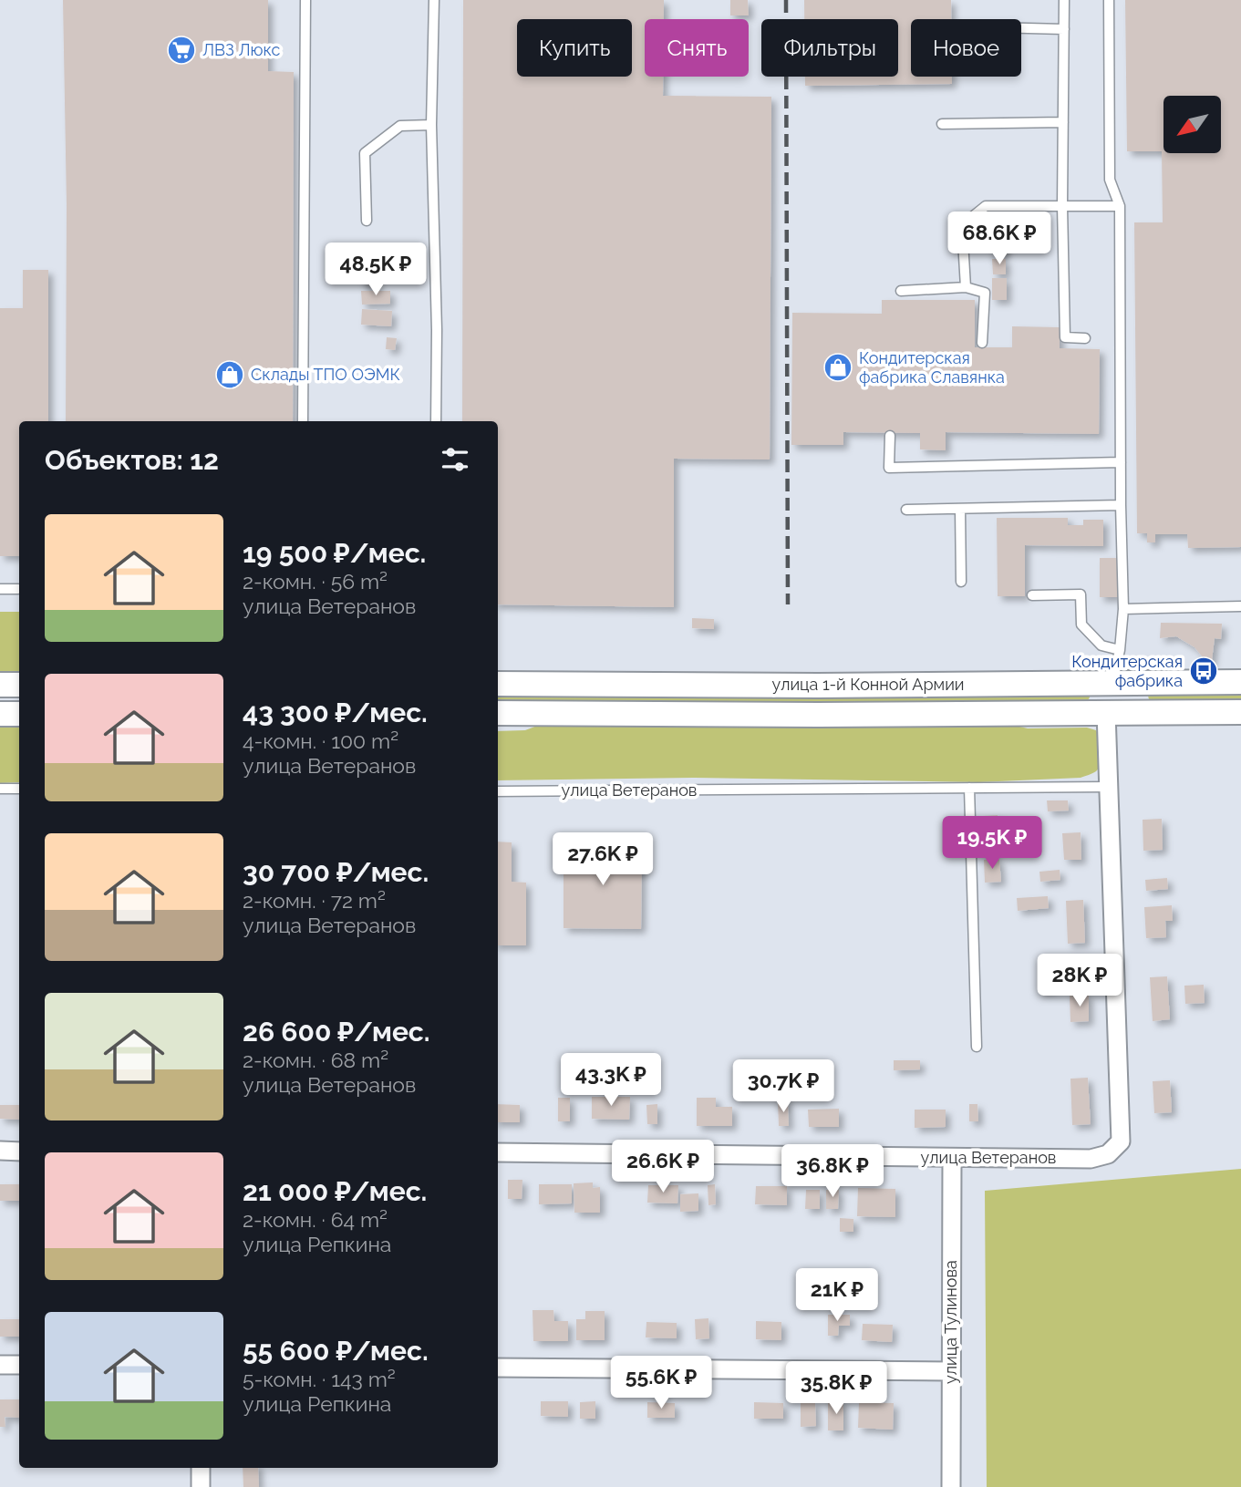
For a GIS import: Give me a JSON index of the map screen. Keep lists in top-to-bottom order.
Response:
{
  "streets": {
    "main road": ["улица 1-й Конной Армии"],
    "street": ["улица Ветеранов", "улица Тулинова"]
  },
  "crossings": [
    ["улица 1-й Конной Армии", "улица Ветеранов"],
    ["улица Ветеранов", "улица Тулинова"]
  ],
  "places": {
    "supermarket": ["ЛВЗ Люкс"],
    "shop": ["Кондитерская фабрика Славянка", "Склады ТПО ОЭМК"],
    "bus stop": ["Кондитерская фабрика"]
  },
  "north": "bottom left",
  "page": {
    "chip": [
      "Купить",
      "Снять",
      "Фильтры",
      "Новое"
    ],
    "price": [
      "68.6K ₽",
      "48.5K ₽",
      "19.5K ₽",
      "27.6K ₽",
      "28K ₽",
      "43.3K ₽",
      "30.7K ₽",
      "26.6K ₽",
      "36.8K ₽",
      "21K ₽",
      "55.6K ₽",
      "35.8K ₽"
    ],
    "heading": "Объектов: 12",
    "list": [
      {
        "name": "19 500 ₽/мес.",
        "note": "2-комн. · 56 m² · улица Ветеранов"
      },
      {
        "name": "43 300 ₽/мес.",
        "note": "4-комн. · 100 m² · улица Ветеранов"
      },
      {
        "name": "30 700 ₽/мес.",
        "note": "2-комн. · 72 m² · улица Ветеранов"
      },
      {
        "name": "26 600 ₽/мес.",
        "note": "2-комн. · 68 m² · улица Ветеранов"
      },
      {
        "name": "21 000 ₽/мес.",
        "note": "2-комн. · 64 m² · улица Репкина"
      },
      {
        "name": "55 600 ₽/мес.",
        "note": "5-комн. · 143 m² · улица Репкина"
      }
    ]
  }
}
